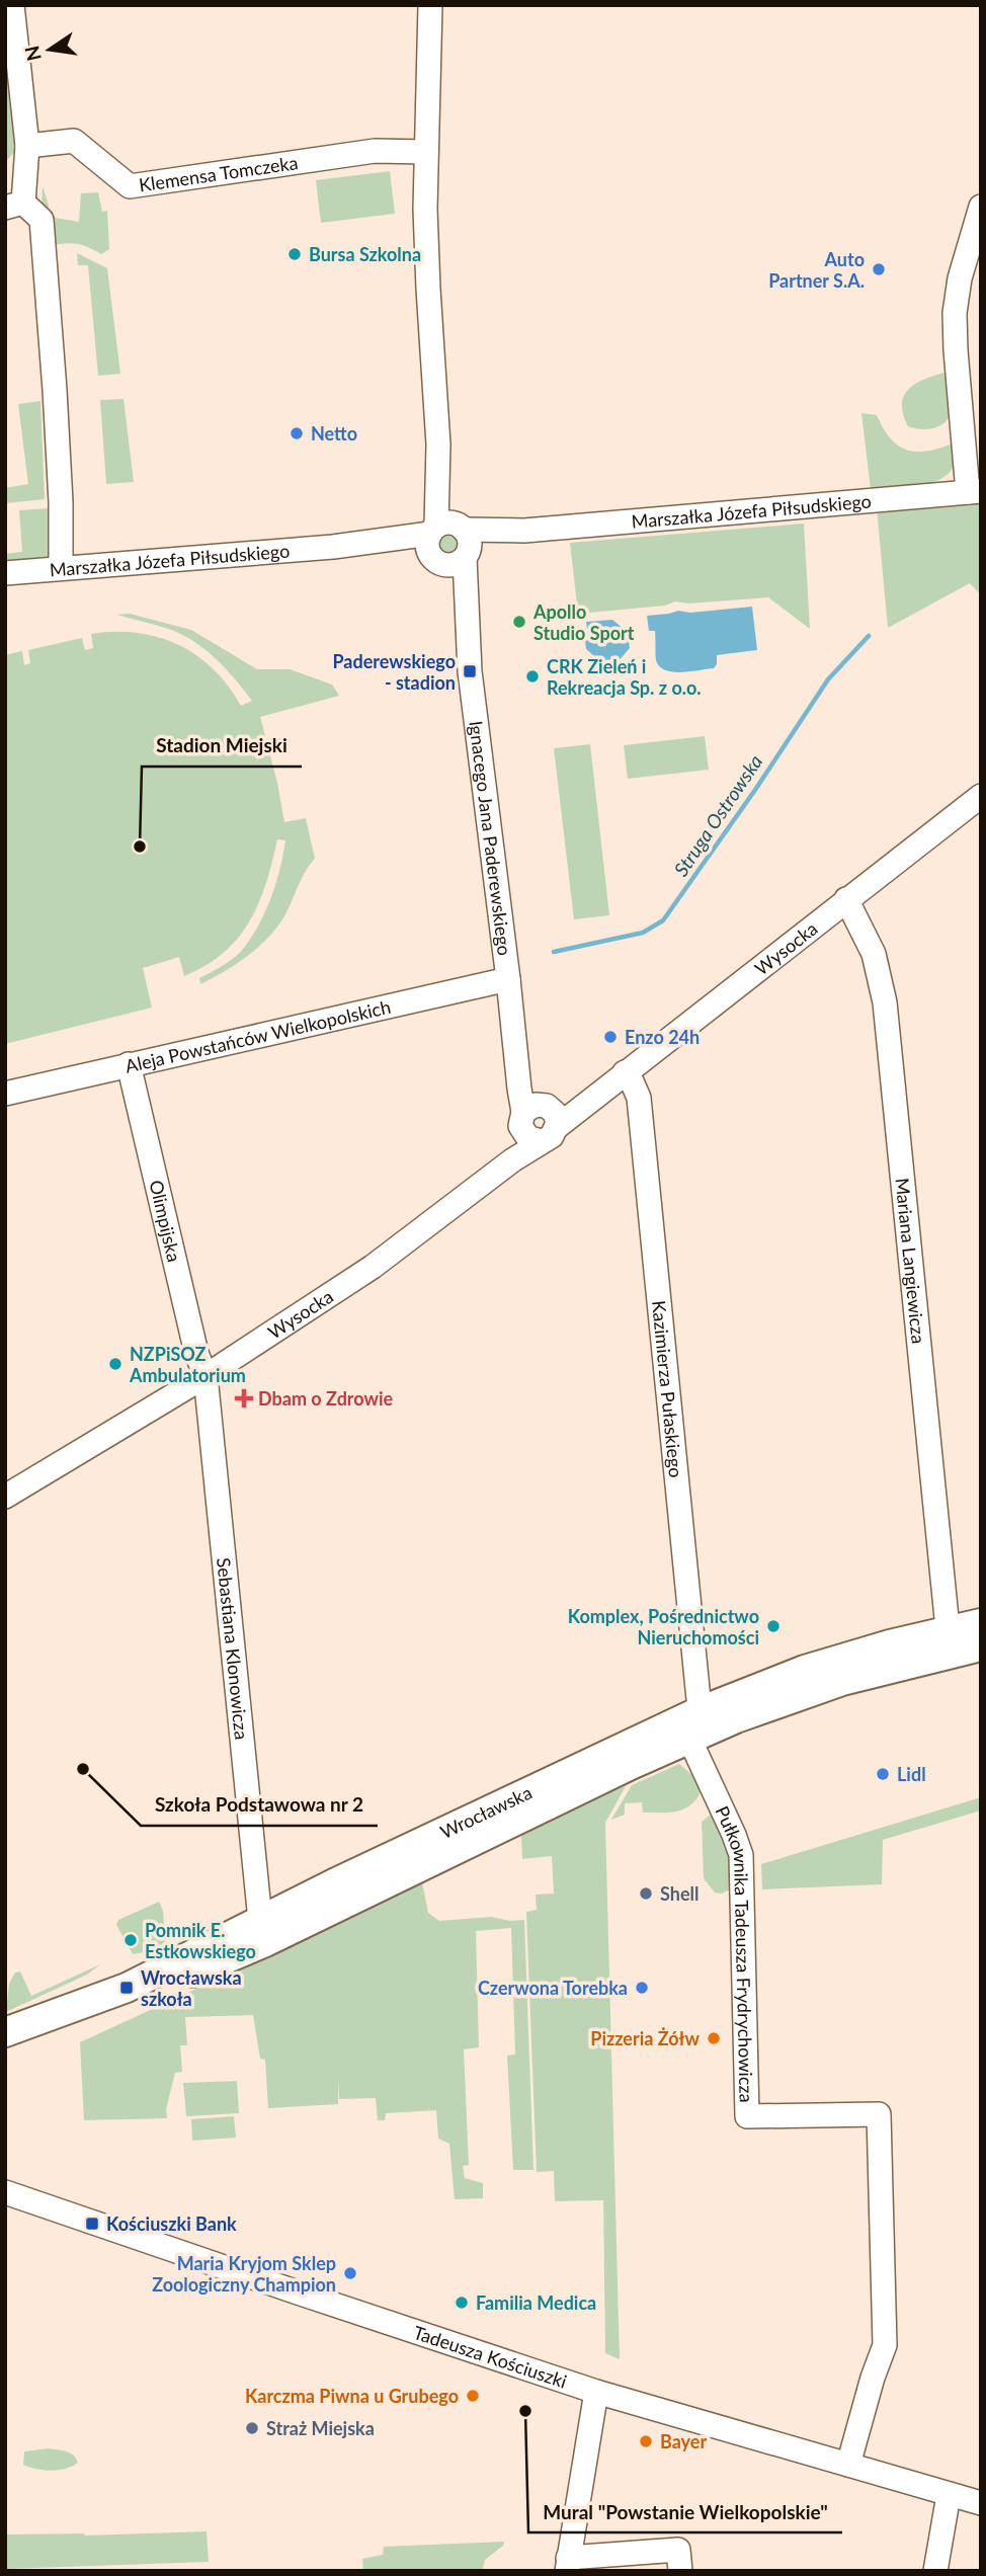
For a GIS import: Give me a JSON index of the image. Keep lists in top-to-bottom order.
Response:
{
  "streets": {
    "main road": ["Wrocławska"],
    "street": [
      "Klemensa Tomczeka",
      "Marszałka Józefa Piłsudskiego",
      "Ignacego Jana Paderewskiego",
      "Wysocka",
      "Aleja Powstańców Wielkopolskich",
      "Olimpijska",
      "Mariana Langiewicza",
      "Kazimierza Pułaskiego",
      "Sebastiana Klonowicza",
      "Pułkownika Tadeusza Frydrychowicza",
      "Tadeusza Kościuszki"
    ]
  },
  "crossings": [
    ["Ignacego Jana Paderewskiego", "Wysocka"],
    ["Ignacego Jana Paderewskiego", "Aleja Powstańców Wielkopolskich"],
    ["Wysocka", "Olimpijska"],
    ["Wysocka", "Mariana Langiewicza"],
    ["Wysocka", "Kazimierza Pułaskiego"],
    ["Wysocka", "Sebastiana Klonowicza"],
    ["Aleja Powstańców Wielkopolskich", "Olimpijska"],
    ["Olimpijska", "Sebastiana Klonowicza"],
    ["Mariana Langiewicza", "Wrocławska"],
    ["Kazimierza Pułaskiego", "Wrocławska"],
    ["Sebastiana Klonowicza", "Wrocławska"],
    ["Wrocławska", "Pułkownika Tadeusza Frydrychowicza"],
    ["Pułkownika Tadeusza Frydrychowicza", "Tadeusza Kościuszki"]
  ],
  "water": ["Struga Ostrowska"],
  "places": {
    "other": [
      "Bursa Szkolna",
      "Auto Partner S.A.",
      "Netto",
      "Apollo Studio Sport",
      "CRK Zieleń i Rekreacja Sp. z o.o.",
      "Stadion Miejski",
      "Enzo 24h",
      "NZPiSOZ Ambulatorium",
      "Komplex, Pośrednictwo Nieruchomości",
      "Szkoła Podstawowa nr 2",
      "Lidl",
      "Shell",
      "Pomnik E. Estkowskiego",
      "Czerwona Torebka",
      "Pizzeria Żółw",
      "Maria Kryjom Sklep Zoologiczny Champion",
      "Familia Medica",
      "Karczma Piwna u Grubego",
      "Mural \"Powstanie Wielkopolskie\"",
      "Straż Miejska",
      "Bayer"
    ],
    "transit": ["Paderewskiego - stadion", "Wrocławska szkoła", "Kościuszki Bank"],
    "health": ["Dbam o Zdrowie"]
  },
  "north": "left"
}
